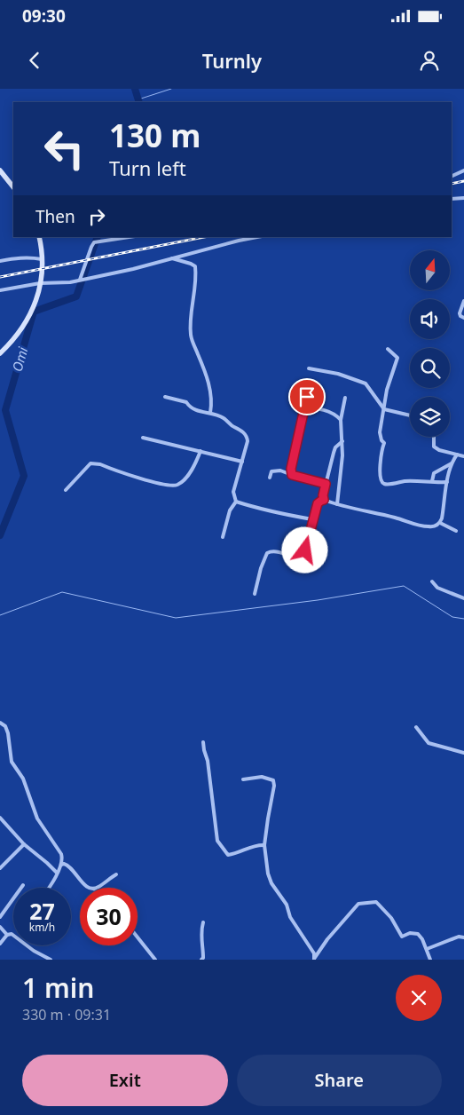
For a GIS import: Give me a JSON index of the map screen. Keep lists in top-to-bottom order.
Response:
{
  "water": ["Omi"],
  "north": "top",
  "page": {
    "status": "09:30",
    "header": "Turnly",
    "turn": ["130 m", "Turn left"],
    "then": "Then",
    "speed": "27 km/h",
    "limit": "30",
    "heading": ["1 min", "330 m · 09:31"],
    "buttons": ["Exit", "Share"]
  }
}
